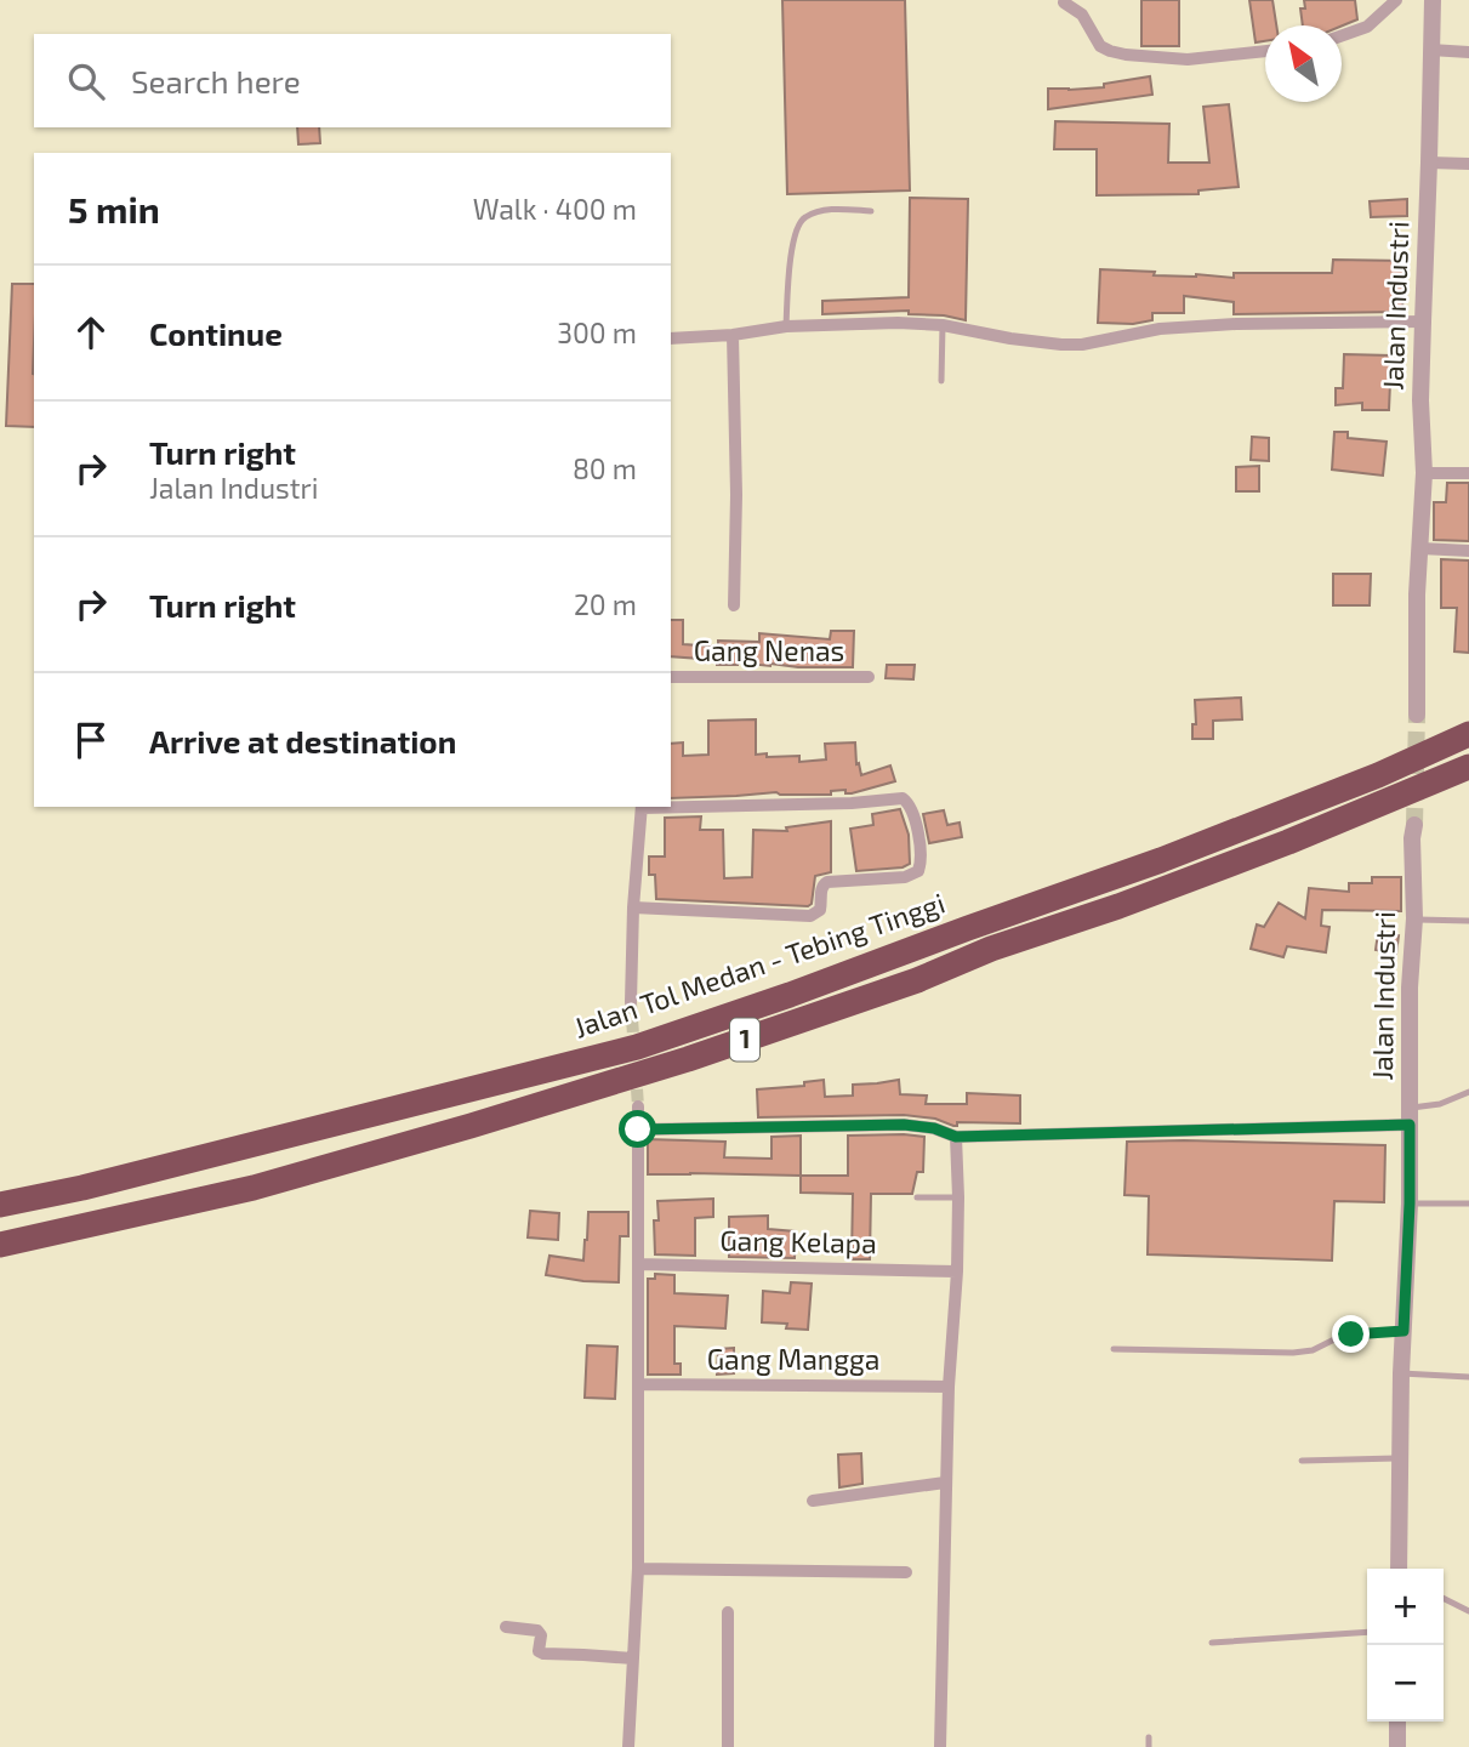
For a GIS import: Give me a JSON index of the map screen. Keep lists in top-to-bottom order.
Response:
{
  "streets": {
    "highway": ["Jalan Tol Medan - Tebing Tinggi", "1"],
    "street": [
      "Jalan Industri",
      "Gang Nenas",
      "Gang Kelapa",
      "Gang Mangga"
    ]
  },
  "north": "top left",
  "page": {
    "search": "Search here",
    "heading": ["5 min", "Walk · 400 m"],
    "list": [
      ["Continue", "300 m"],
      ["Turn right", "Jalan Industri", "80 m"],
      ["Turn right", "20 m"],
      "Arrive at destination"
    ],
    "map_buttons": ["+", "−"]
  }
}
